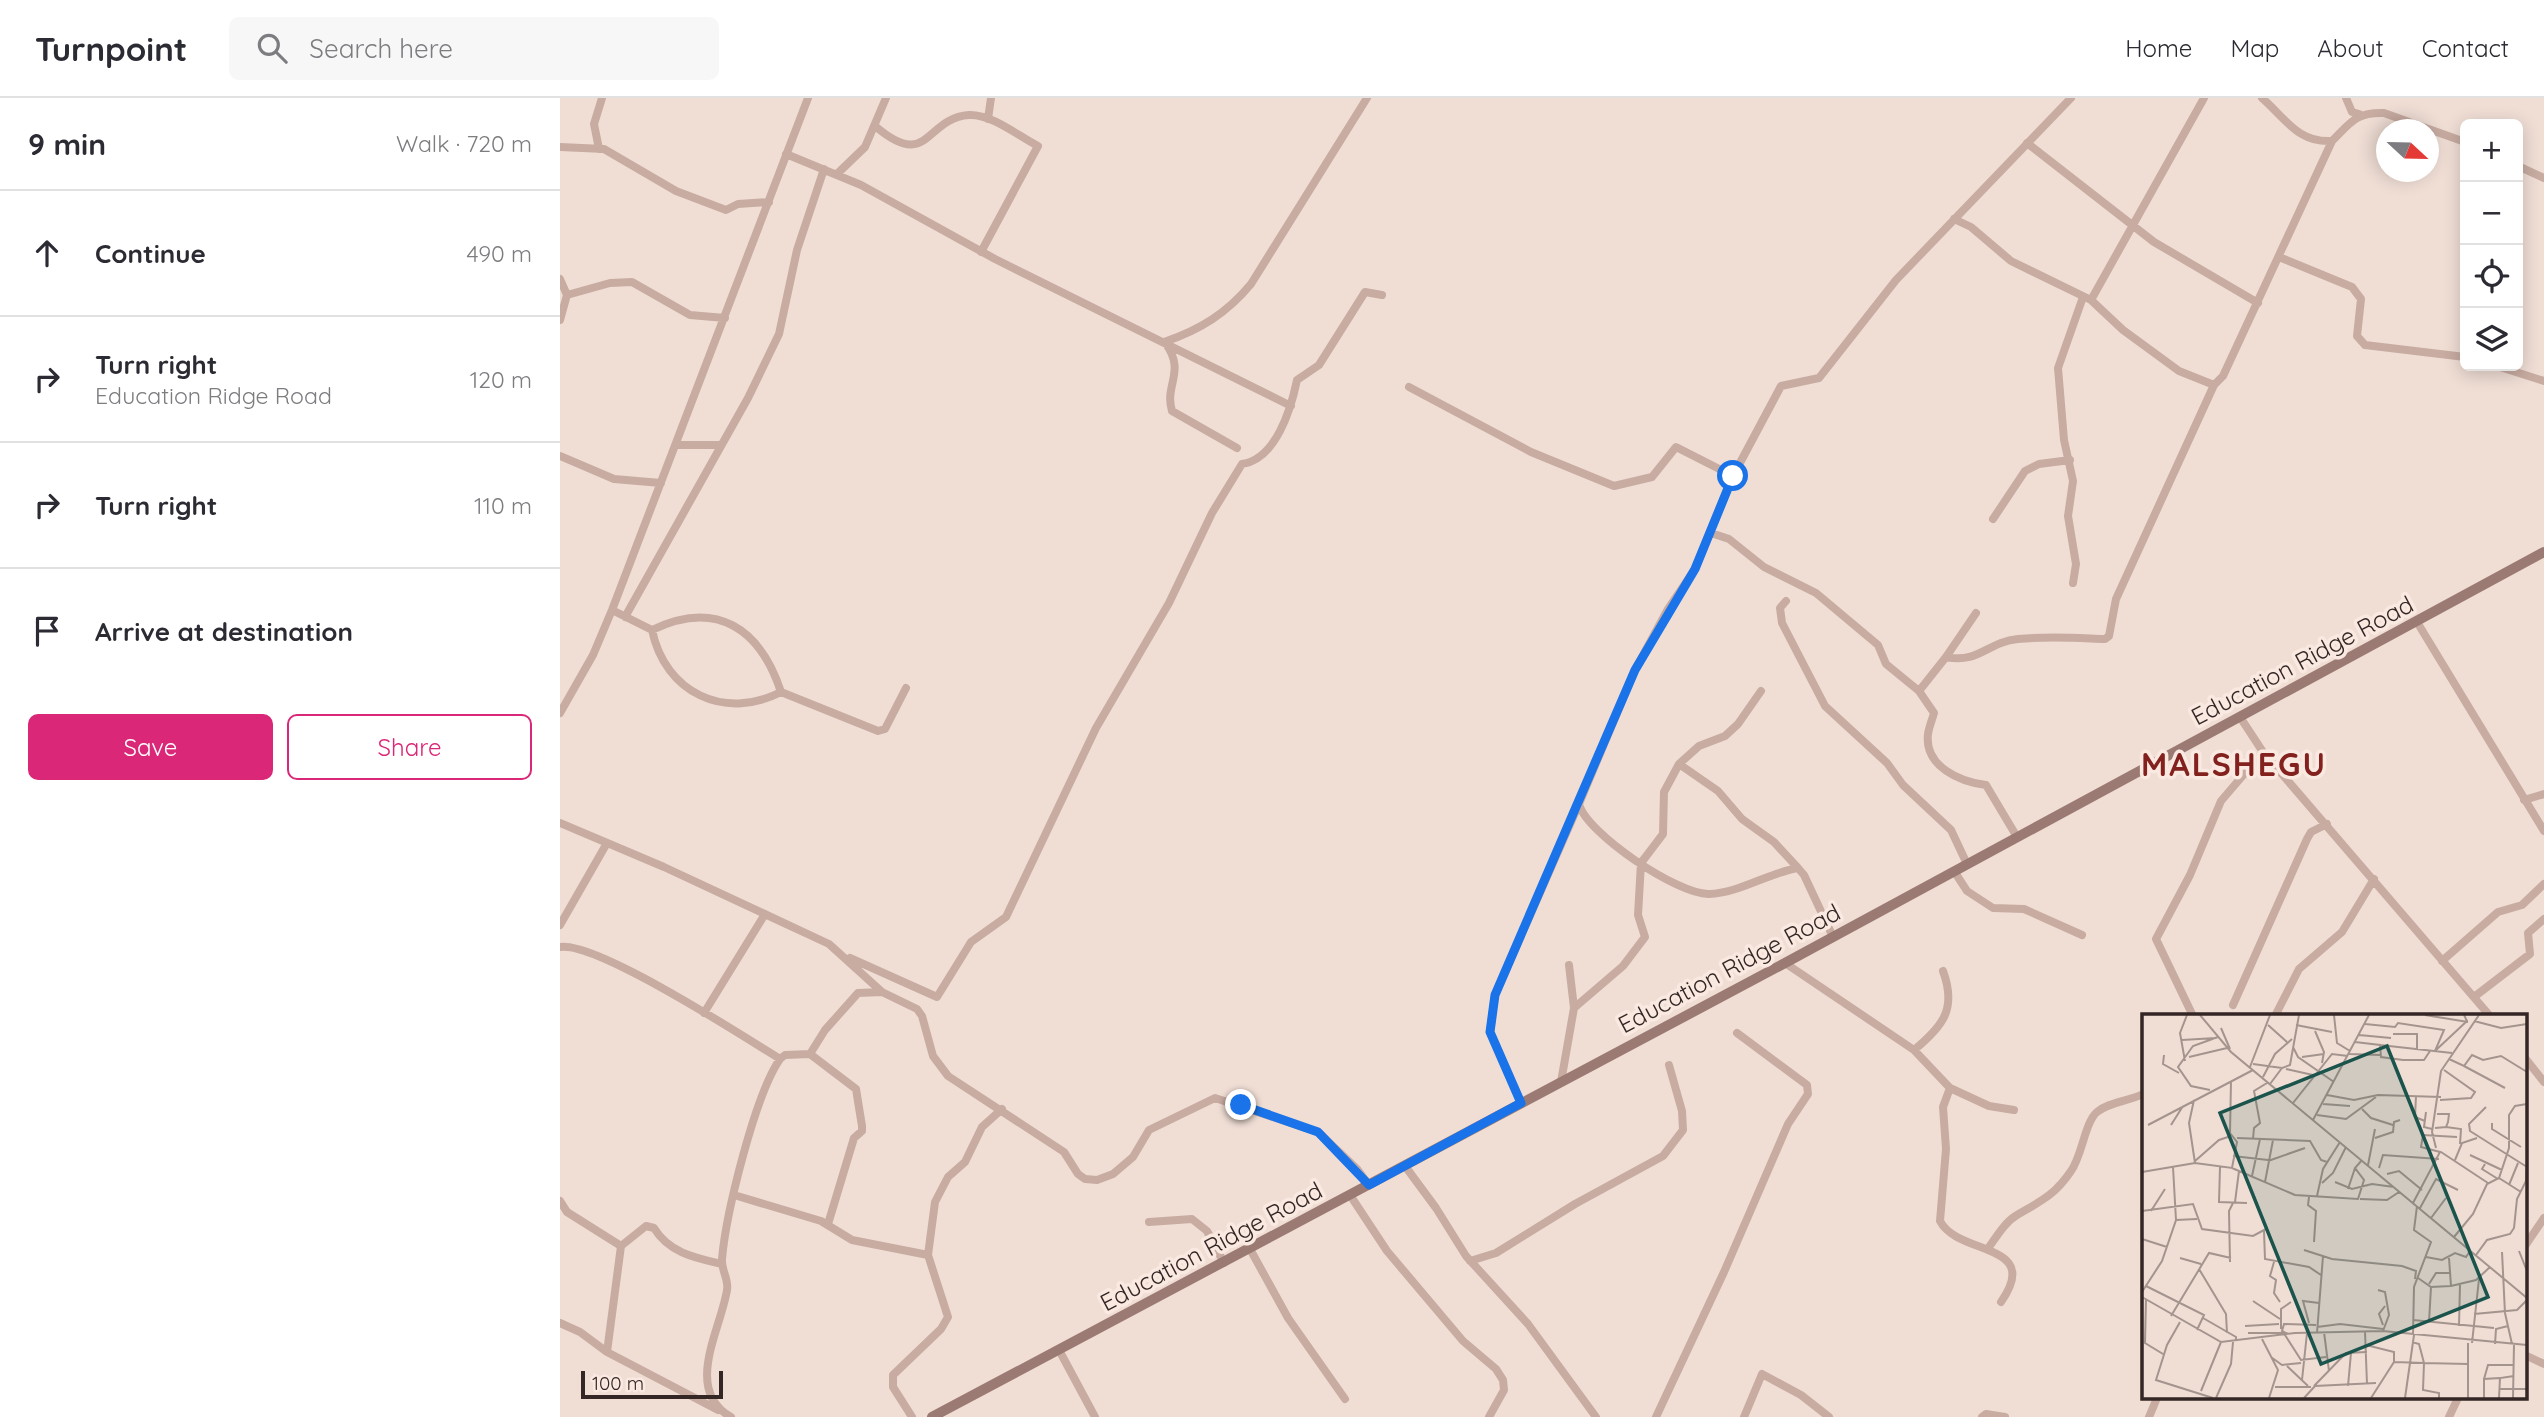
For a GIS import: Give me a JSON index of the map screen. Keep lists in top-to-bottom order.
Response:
{
  "streets": {
    "main road": ["Education Ridge Road"]
  },
  "districts": ["MALSHEGU"],
  "scale_bar": "100 m",
  "north": "right",
  "page": {
    "header": "Turnpoint",
    "search": "Search here",
    "nav": [
      "Home",
      "Map",
      "About",
      "Contact"
    ],
    "heading": ["9 min", "Walk · 720 m"],
    "map_buttons": ["+", "−"],
    "list": [
      ["Continue", "490 m"],
      ["Turn right", "Education Ridge Road", "120 m"],
      ["Turn right", "110 m"],
      "Arrive at destination"
    ],
    "buttons": ["Save", "Share"],
    "scale": "100 m"
  }
}
